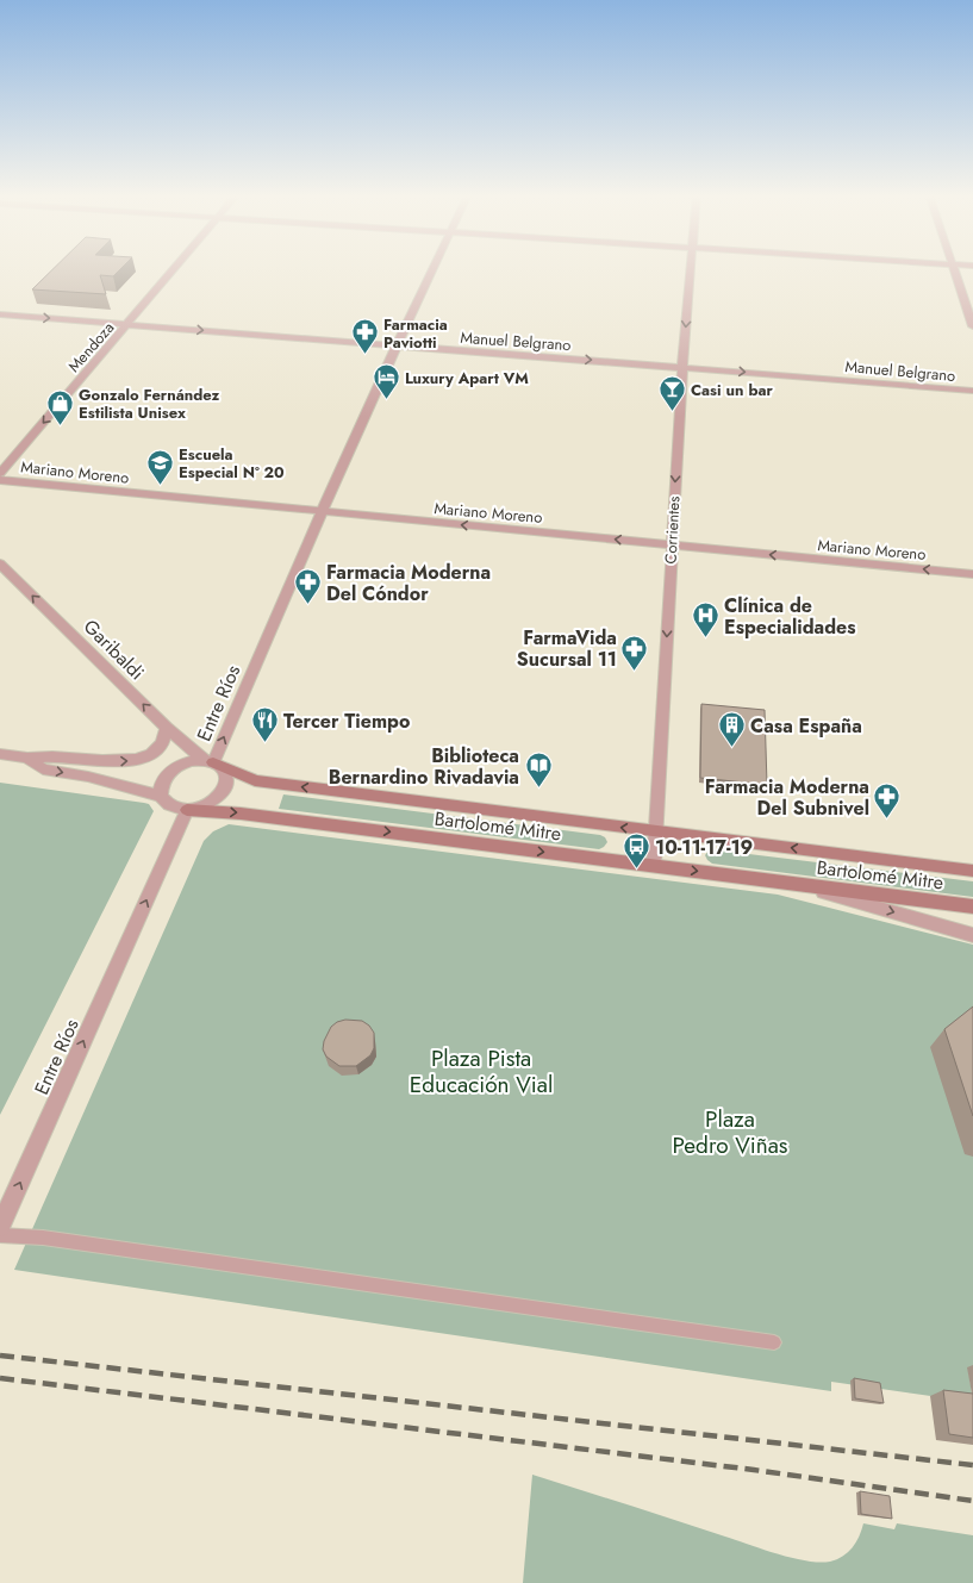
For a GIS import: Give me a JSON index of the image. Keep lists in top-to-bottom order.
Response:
{
  "streets": {
    "main road": ["Bartolomé Mitre"],
    "street": [
      "Manuel Belgrano",
      "Mendoza",
      "Mariano Moreno",
      "Corrientes",
      "Garibaldi",
      "Entre Ríos"
    ]
  },
  "crossings": [
    ["Manuel Belgrano", "Mendoza"],
    ["Manuel Belgrano", "Corrientes"],
    ["Manuel Belgrano", "Entre Ríos"],
    ["Mariano Moreno", "Corrientes"],
    ["Mariano Moreno", "Entre Ríos"],
    ["Corrientes", "Bartolomé Mitre"],
    ["Garibaldi", "Entre Ríos"],
    ["Garibaldi", "Bartolomé Mitre"],
    ["Entre Ríos", "Bartolomé Mitre"]
  ],
  "one_way": [
    "Manuel Belgrano",
    "Mendoza",
    "Mariano Moreno",
    "Corrientes",
    "Garibaldi",
    "Entre Ríos"
  ],
  "parks": ["Plaza Pista Educación Vial", "Plaza Pedro Viñas"],
  "places": {
    "pharmacy": [
      "Farmacia Paviotti",
      "Farmacia Moderna Del Cóndor",
      "FarmaVida Sucursal 11",
      "Farmacia Moderna Del Subnivel"
    ],
    "hotel": ["Luxury Apart VM"],
    "bar": ["Casi un bar"],
    "shop": ["Gonzalo Fernández Estilista Unisex"],
    "school or university": ["Escuela Especial Nº 20"],
    "hospital": ["Clínica de Especialidades"],
    "restaurant": ["Tercer Tiempo"],
    "building": ["Casa España"],
    "library": ["Biblioteca Bernardino Rivadavia"],
    "bus stop": ["10-11-17-19"]
  }
}
